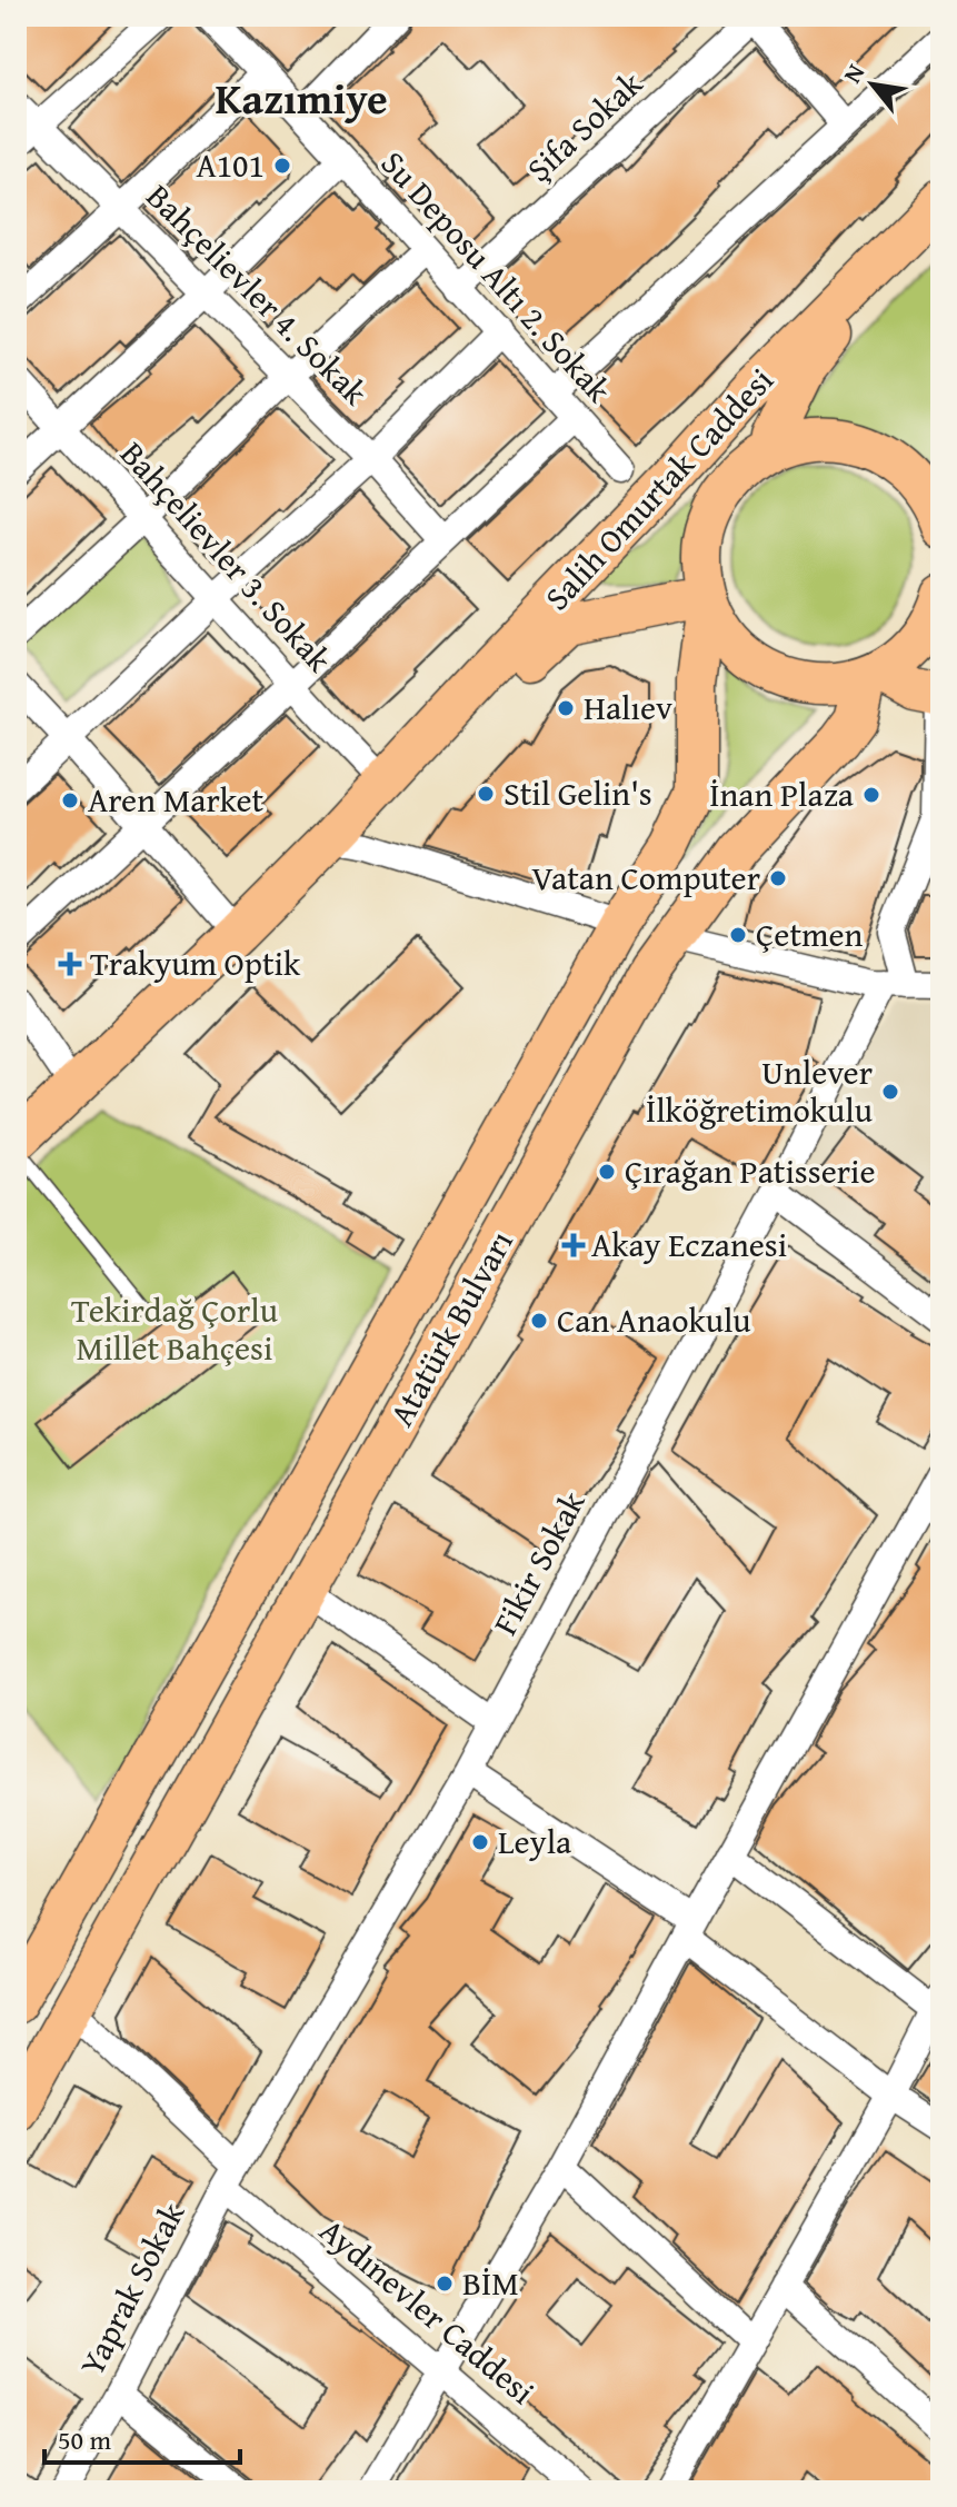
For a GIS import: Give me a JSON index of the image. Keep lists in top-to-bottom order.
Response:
{
  "streets": {
    "main road": ["Salih Omurtak Caddesi", "Atatürk Bulvarı"],
    "street": [
      "Şifa Sokak",
      "Su Deposu Altı 2. Sokak",
      "Bahçelievler 4. Sokak",
      "Bahçelievler 3. Sokak",
      "Fikir Sokak",
      "Yaprak Sokak",
      "Aydınevler Caddesi"
    ]
  },
  "crossings": [
    ["Şifa Sokak", "Su Deposu Altı 2. Sokak"],
    ["Salih Omurtak Caddesi", "Bahçelievler 3. Sokak"],
    ["Salih Omurtak Caddesi", "Atatürk Bulvarı"],
    ["Atatürk Bulvarı", "Aydınevler Caddesi"],
    ["Fikir Sokak", "Yaprak Sokak"],
    ["Fikir Sokak", "Aydınevler Caddesi"],
    ["Yaprak Sokak", "Aydınevler Caddesi"]
  ],
  "districts": ["Kazımiye"],
  "parks": ["Tekirdağ Çorlu Millet Bahçesi"],
  "places": {
    "other": [
      "A101",
      "Halıev",
      "Stil Gelin's",
      "İnan Plaza",
      "Aren Market",
      "Vatan Computer",
      "Çetmen",
      "Unlever İlköğretimokulu",
      "Çırağan Patisserie",
      "Can Anaokulu",
      "Leyla",
      "BİM"
    ],
    "health": ["Trakyum Optik", "Akay Eczanesi"]
  },
  "scale_bar": "50 m",
  "north": "top left"
}
